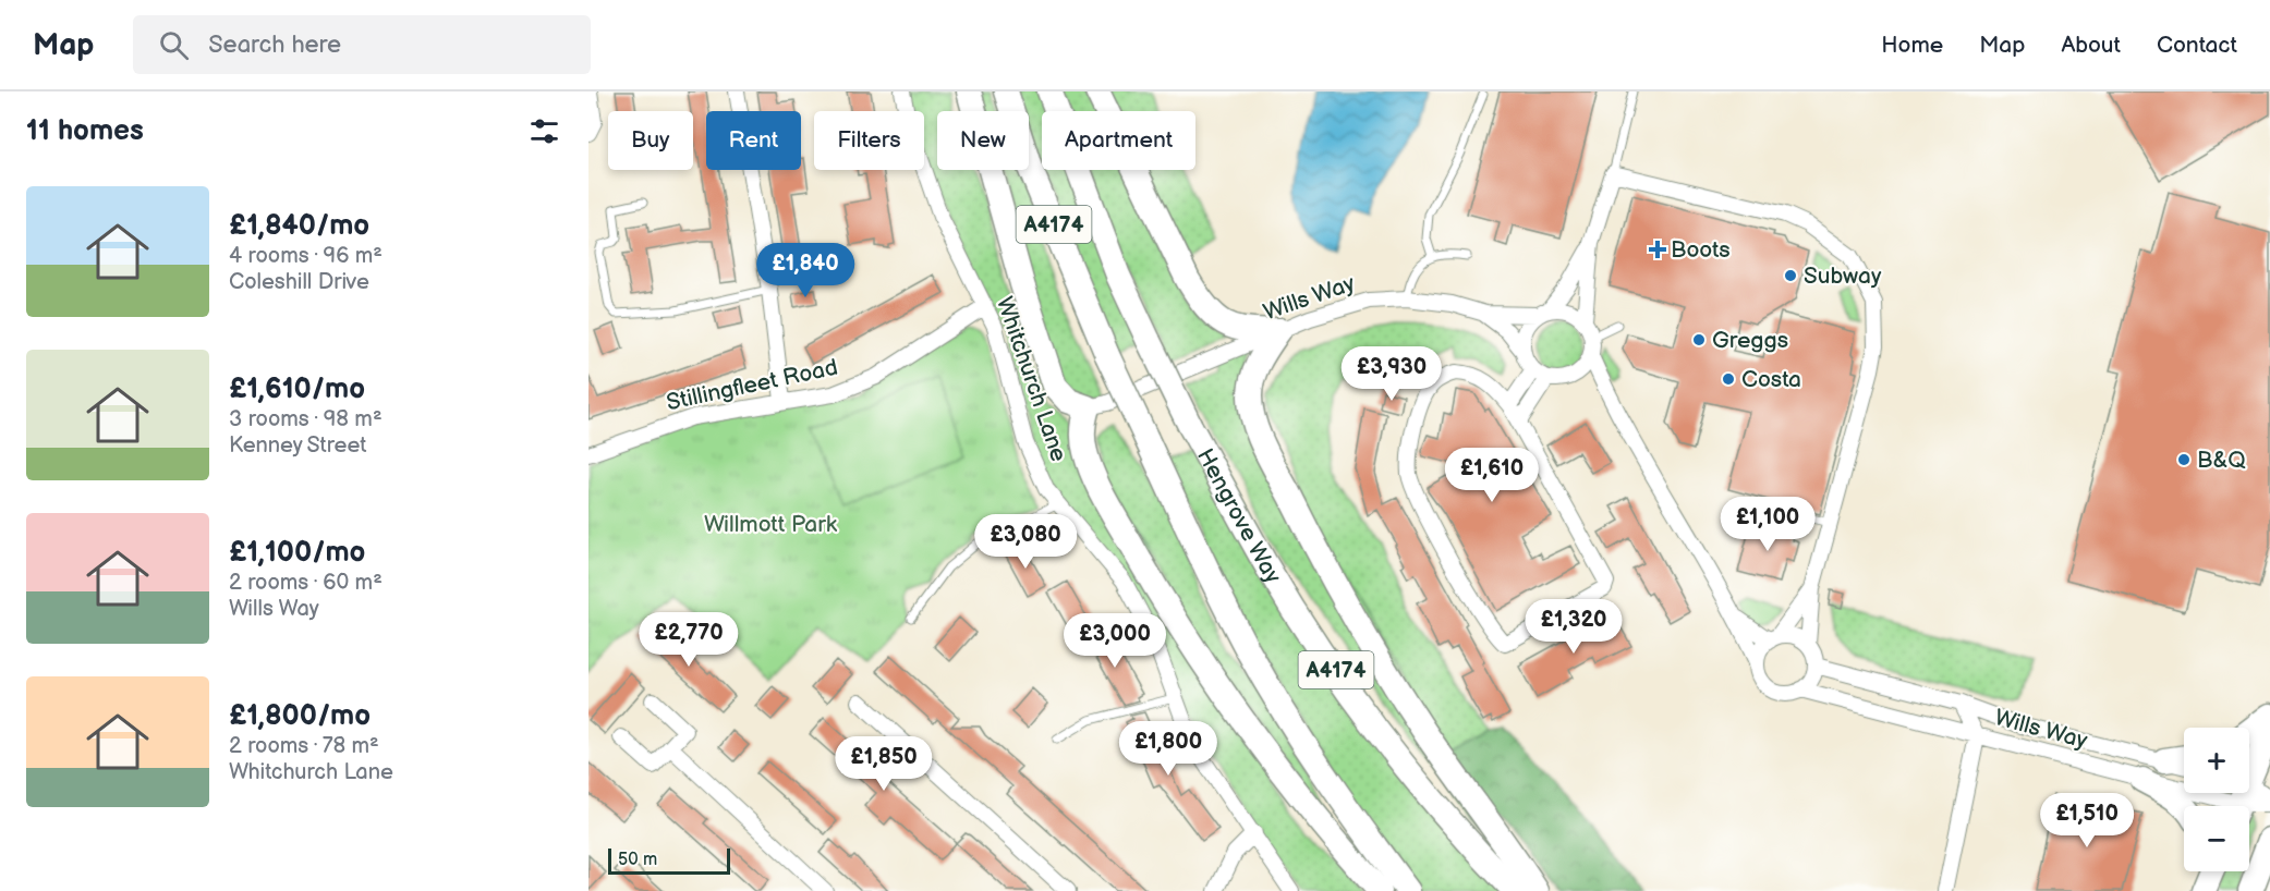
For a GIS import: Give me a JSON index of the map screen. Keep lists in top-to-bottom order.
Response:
{
  "streets": {
    "highway": ["A4174", "Hengrove Way"],
    "street": ["Wills Way", "Whitchurch Lane", "Stillingfleet Road"]
  },
  "crossings": [
    ["Whitchurch Lane", "Stillingfleet Road"]
  ],
  "parks": ["Willmott Park"],
  "places": {
    "health": ["Boots"],
    "other": [
      "Subway",
      "Greggs",
      "Costa",
      "B&Q"
    ]
  },
  "scale_bar": "50 m",
  "page": {
    "header": "Map",
    "search": "Search here",
    "nav": [
      "Home",
      "Map",
      "About",
      "Contact"
    ],
    "heading": "11 homes",
    "chip": [
      "Buy",
      "Rent",
      "Filters",
      "New",
      "Apartment"
    ],
    "list": [
      {
        "name": "£1,840/mo",
        "note": "4 rooms · 96 m² · Coleshill Drive"
      },
      {
        "name": "£1,610/mo",
        "note": "3 rooms · 98 m² · Kenney Street"
      },
      {
        "name": "£1,100/mo",
        "note": "2 rooms · 60 m² · Wills Way"
      },
      {
        "name": "£1,800/mo",
        "note": "2 rooms · 78 m² · Whitchurch Lane"
      }
    ],
    "price": [
      "£1,840",
      "£3,930",
      "£1,610",
      "£1,100",
      "£3,080",
      "£1,320",
      "£2,770",
      "£3,000",
      "£1,800",
      "£1,850",
      "£1,510"
    ],
    "map_buttons": ["+", "−"],
    "scale": "50 m"
  }
}
